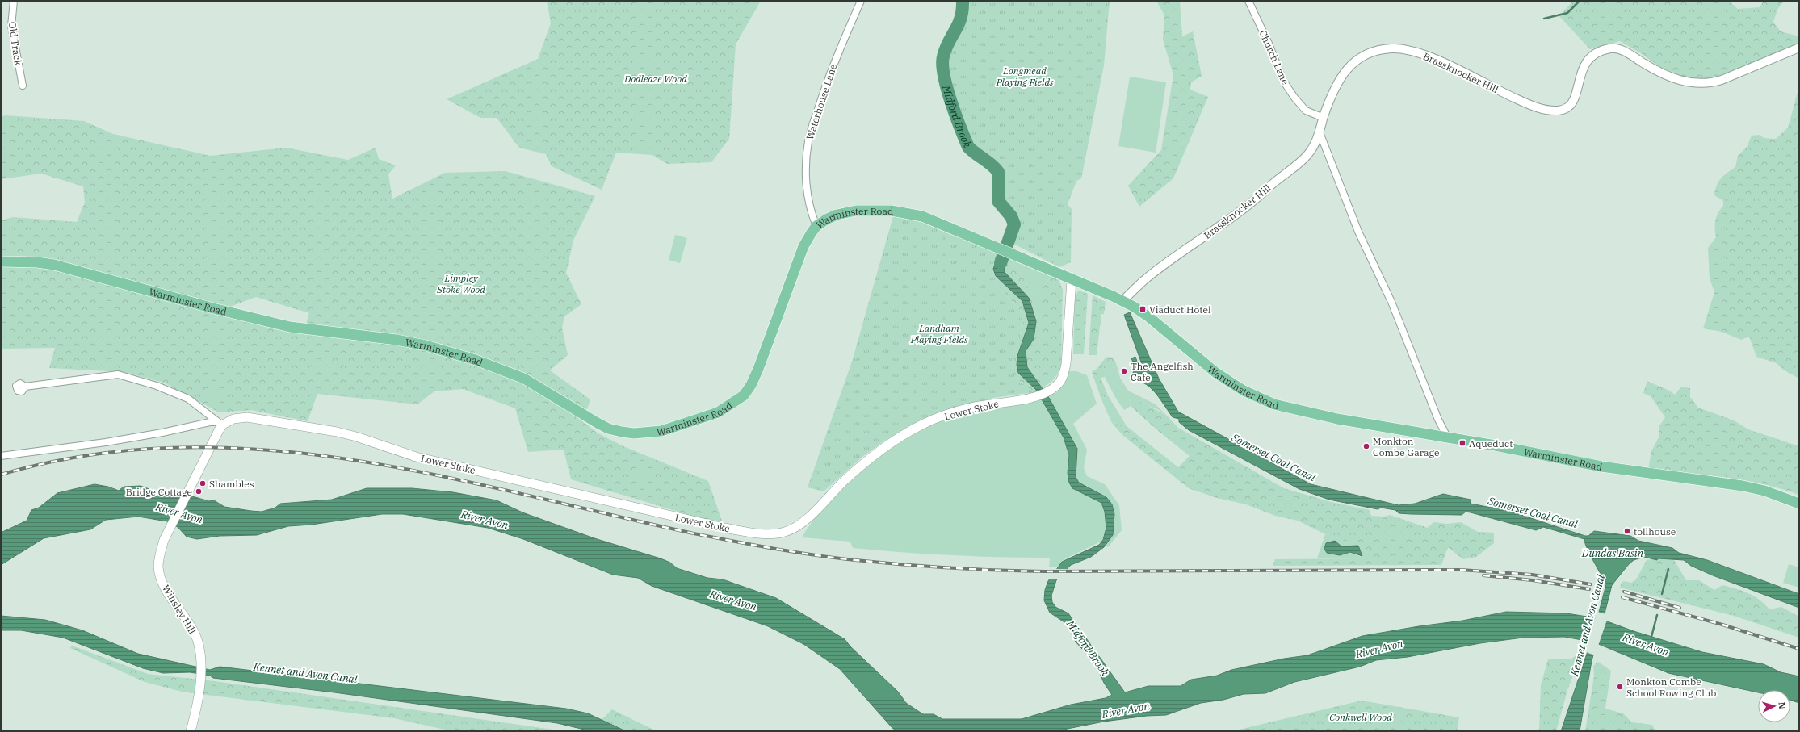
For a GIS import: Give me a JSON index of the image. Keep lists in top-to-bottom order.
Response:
{
  "streets": {
    "highway": ["Warminster Road"],
    "main road": ["Lower Stoke", "Winsley Hill"],
    "street": [
      "Old Track",
      "Church Lane",
      "Brassknocker Hill",
      "Waterhouse Lane"
    ]
  },
  "crossings": [
    ["Church Lane", "Brassknocker Hill"],
    ["Brassknocker Hill", "Warminster Road"],
    ["Waterhouse Lane", "Warminster Road"],
    ["Warminster Road", "Lower Stoke"],
    ["Lower Stoke", "Winsley Hill"]
  ],
  "water": [
    "Midford Brook",
    "Somerset Coal Canal",
    "River Avon",
    "Dundas Basin",
    "Kennet and Avon Canal"
  ],
  "parks": [
    "Longmead Playing Fields",
    "Dodleaze Wood",
    "Limpley Stoke Wood",
    "Landham Playing Fields",
    "Conkwell Wood"
  ],
  "places": {
    "transit": ["Viaduct Hotel", "Aqueduct"],
    "other": [
      "The Angelfish Cafe",
      "Monkton Combe Garage",
      "Shambles",
      "Bridge Cottage",
      "tollhouse",
      "Monkton Combe School Rowing Club"
    ]
  },
  "north": "right"
}
